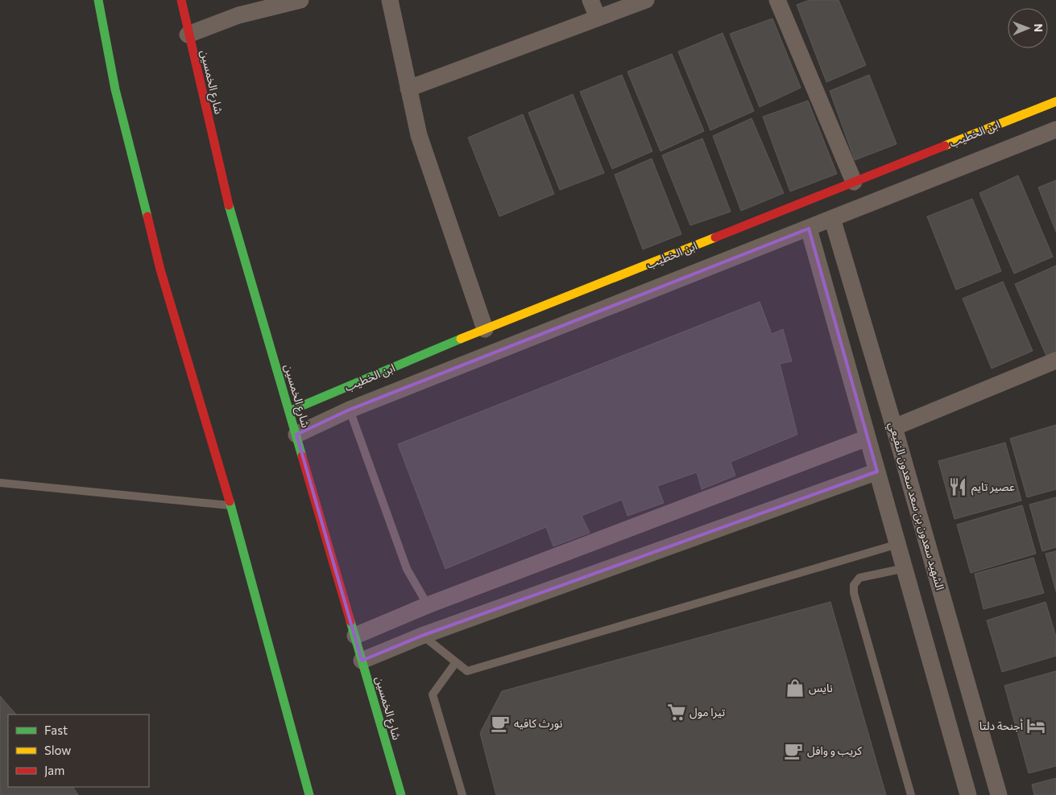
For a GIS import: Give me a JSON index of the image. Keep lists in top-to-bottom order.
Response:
{
  "streets": {
    "street": ["شارع الخمسين", "ابن الخطيب", "الشهيد سعدون بن سعد سعدون النفيعي"]
  },
  "crossings": [
    ["شارع الخمسين", "ابن الخطيب"],
    ["ابن الخطيب", "الشهيد سعدون بن سعد سعدون النفيعي"]
  ],
  "places": {
    "restaurant": ["عصير تايم"],
    "shop": ["نايس"],
    "supermarket": ["تيرا مول"],
    "cafe": ["نورث كافيه", "كريب و وافل"],
    "hotel": ["أجنحة دلتا"]
  },
  "legend": ["Fast", "Slow", "Jam"],
  "north": "right"
}
